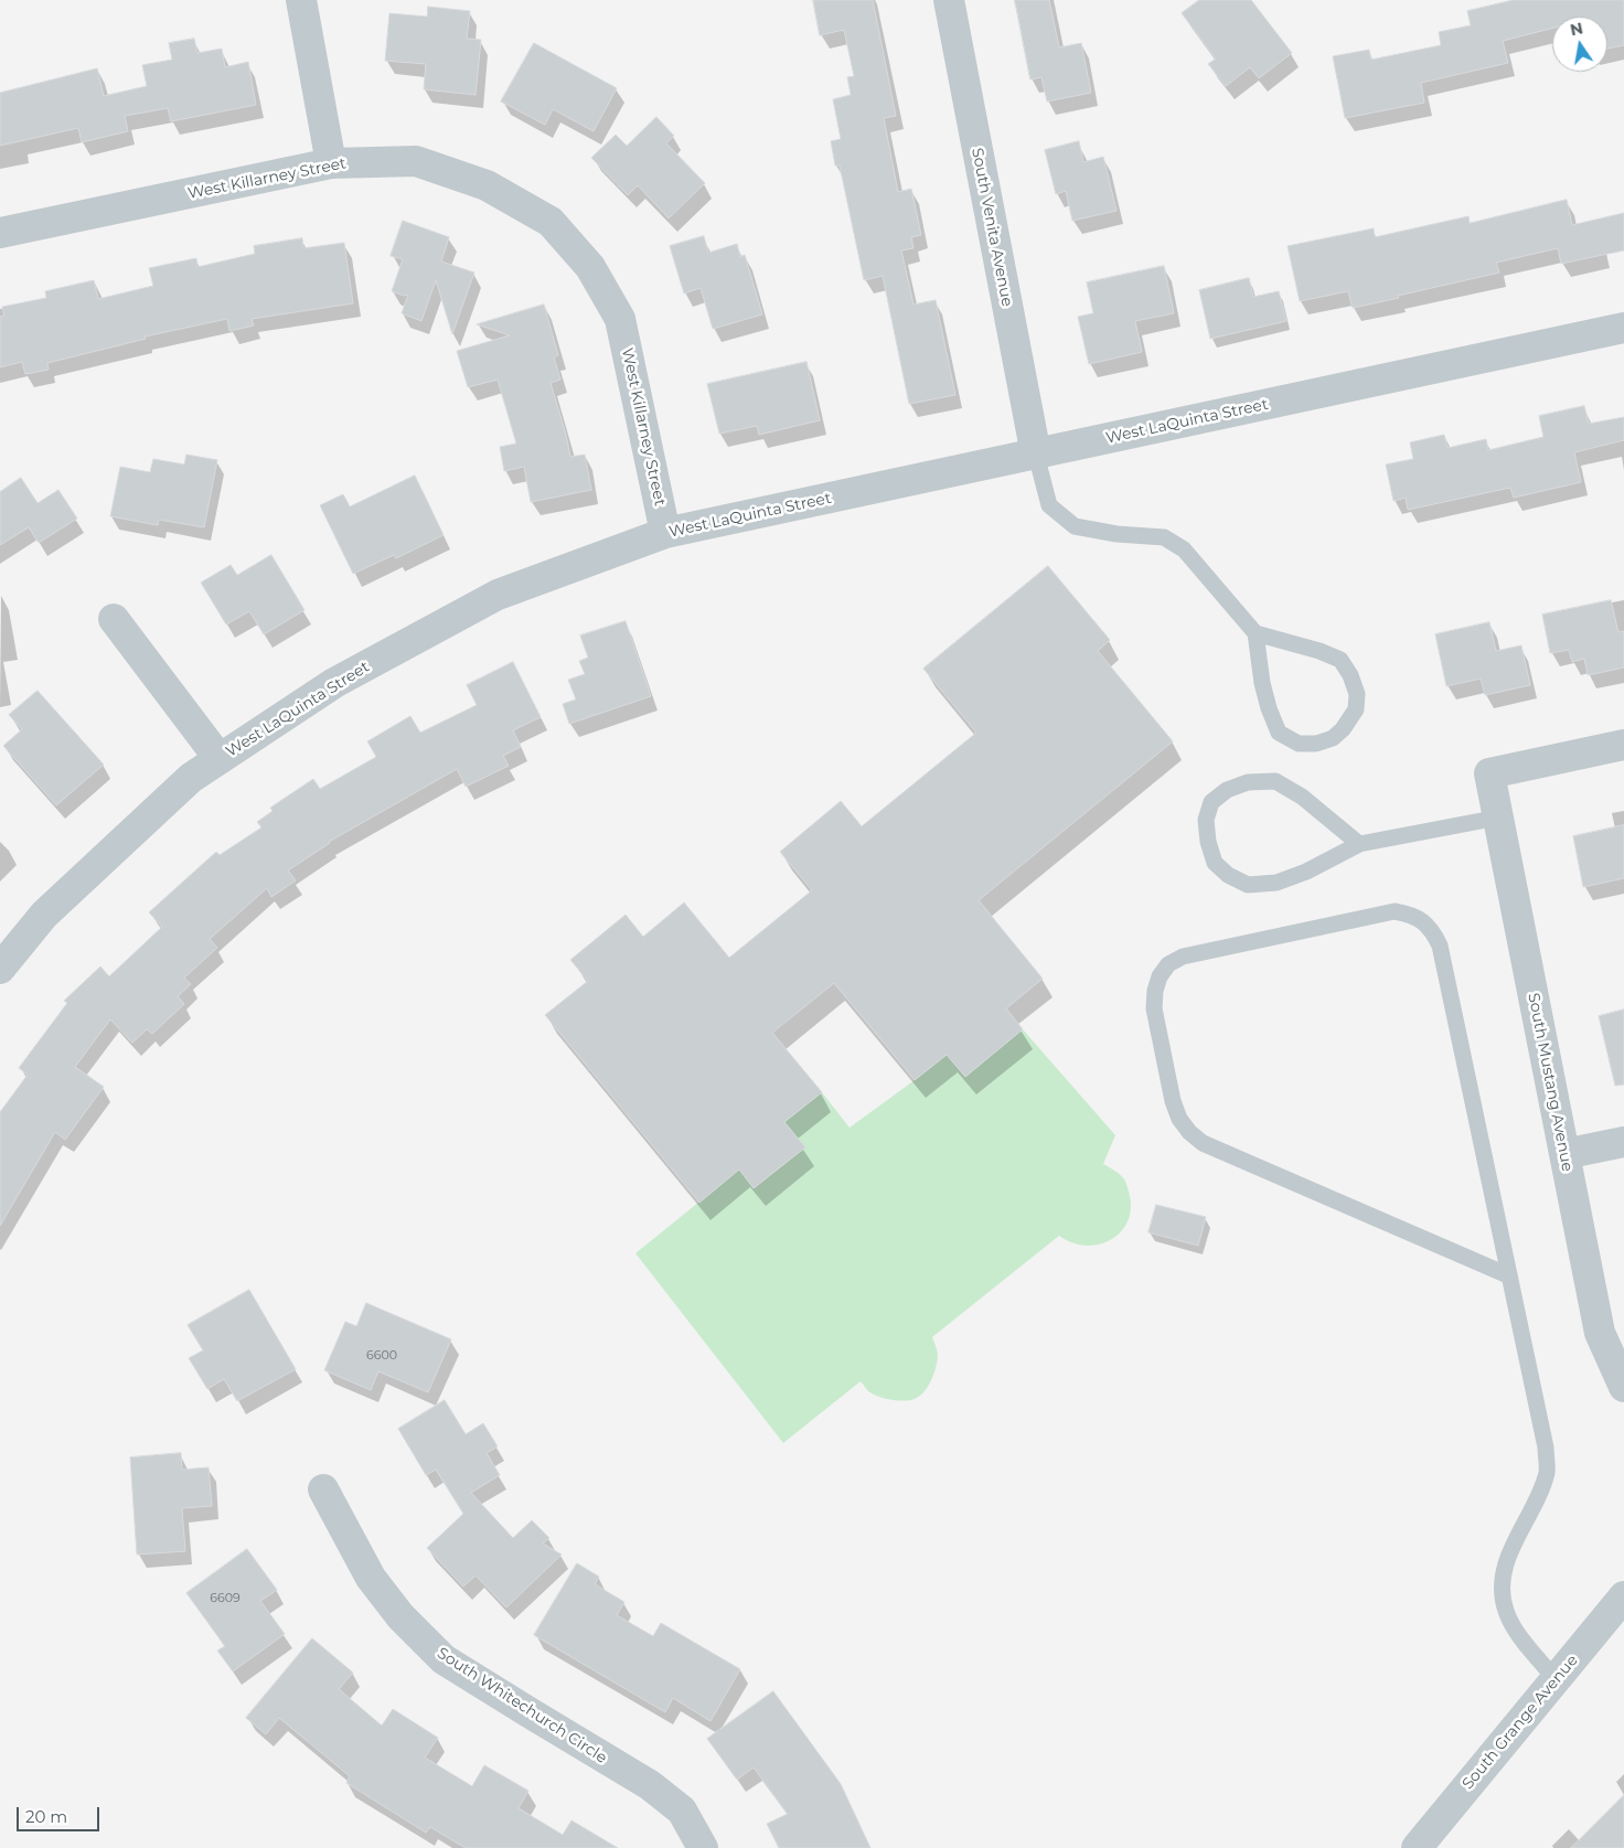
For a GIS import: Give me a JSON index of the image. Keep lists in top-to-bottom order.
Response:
{
  "streets": {
    "street": [
      "West Killarney Street",
      "South Venita Avenue",
      "West LaQuinta Street",
      "South Mustang Avenue",
      "South Whitechurch Circle",
      "South Grange Avenue"
    ]
  },
  "crossings": [
    ["West Killarney Street", "West LaQuinta Street"],
    ["South Venita Avenue", "West LaQuinta Street"]
  ],
  "house_numbers": ["6600", "6609"],
  "scale_bar": "20 m",
  "north": "top"
}
